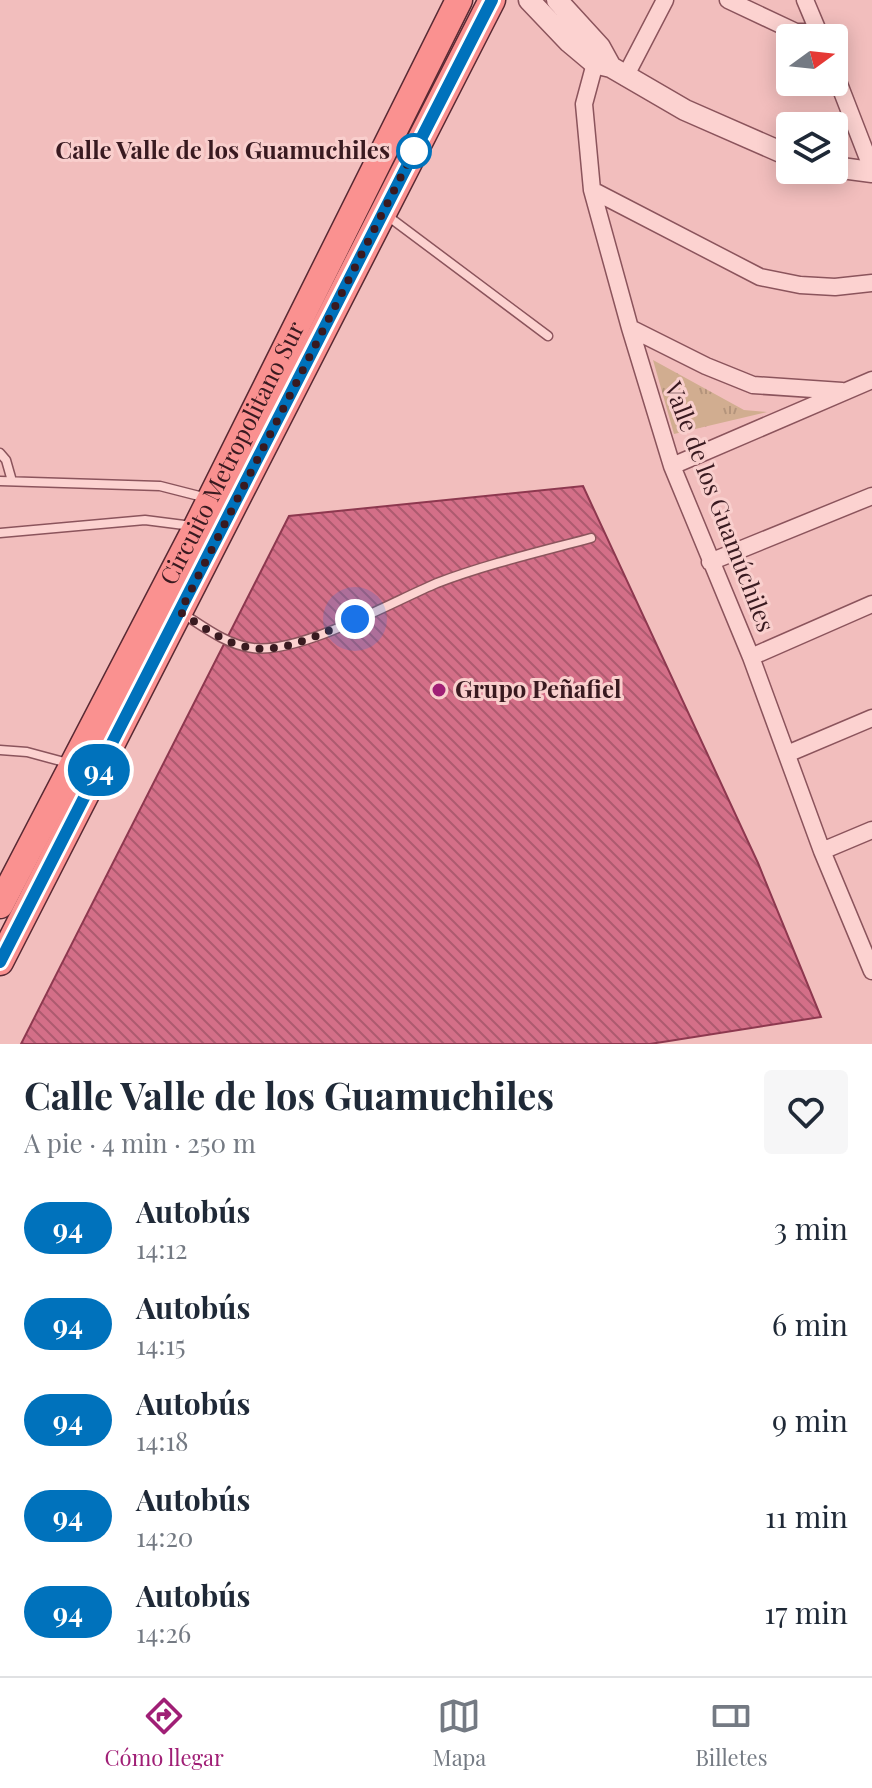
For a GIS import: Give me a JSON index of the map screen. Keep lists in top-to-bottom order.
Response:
{
  "streets": {
    "main road": ["Circuito Metropolitano Sur"],
    "street": ["Valle de los Guamúchiles"]
  },
  "places": ["Calle Valle de los Guamuchiles", "Grupo Peñafiel"],
  "lines": ["bus line 94"],
  "north": "right",
  "page": {
    "on_map": "94",
    "heading": ["Calle Valle de los Guamuchiles", "A pie · 4 min · 250 m"],
    "list": [
      {
        "mark": "94",
        "name": "Autobús",
        "note": "14:12",
        "value": "3 min"
      },
      {
        "mark": "94",
        "name": "Autobús",
        "note": "14:15",
        "value": "6 min"
      },
      {
        "mark": "94",
        "name": "Autobús",
        "note": "14:18",
        "value": "9 min"
      },
      {
        "mark": "94",
        "name": "Autobús",
        "note": "14:20",
        "value": "11 min"
      },
      {
        "mark": "94",
        "name": "Autobús",
        "note": "14:26",
        "value": "17 min"
      }
    ],
    "tabs": ["Cómo llegar", "Mapa", "Billetes"]
  }
}
